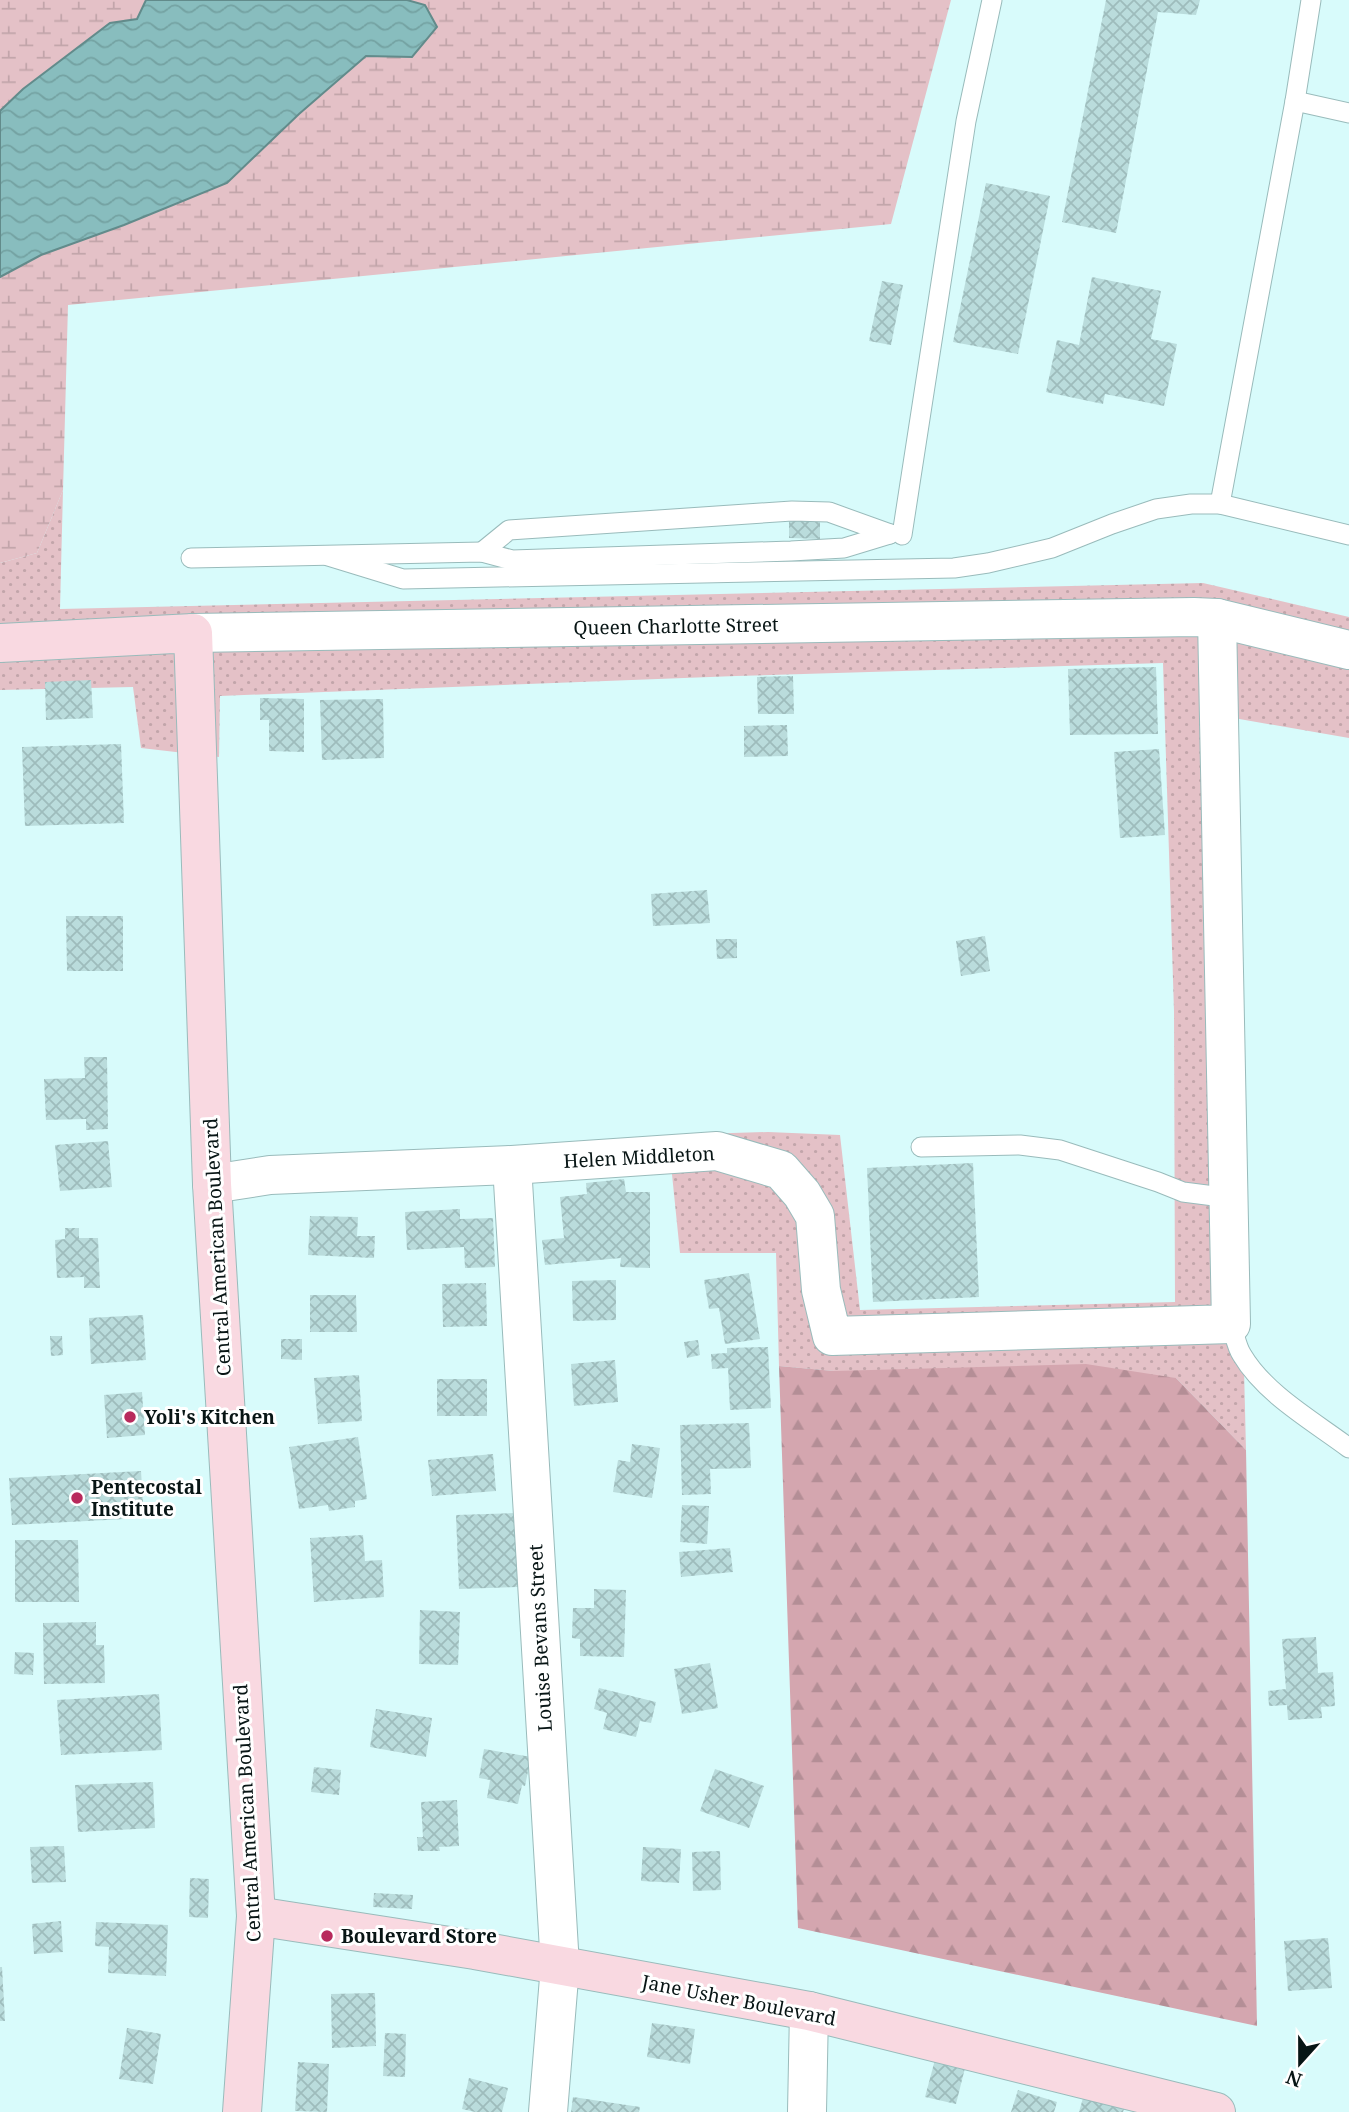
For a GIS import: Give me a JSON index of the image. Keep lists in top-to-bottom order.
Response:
{
  "streets": {
    "main road": ["Queen Charlotte Street", "Central American Boulevard", "Jane Usher Boulevard"],
    "street": ["Helen Middleton", "Louise Bevans Street"]
  },
  "crossings": [
    ["Queen Charlotte Street", "Central American Boulevard"],
    ["Helen Middleton", "Central American Boulevard"],
    ["Helen Middleton", "Louise Bevans Street"],
    ["Central American Boulevard", "Jane Usher Boulevard"],
    ["Louise Bevans Street", "Jane Usher Boulevard"]
  ],
  "places": ["Yoli's Kitchen", "Pentecostal Institute", "Boulevard Store"],
  "north": "bottom"
}
